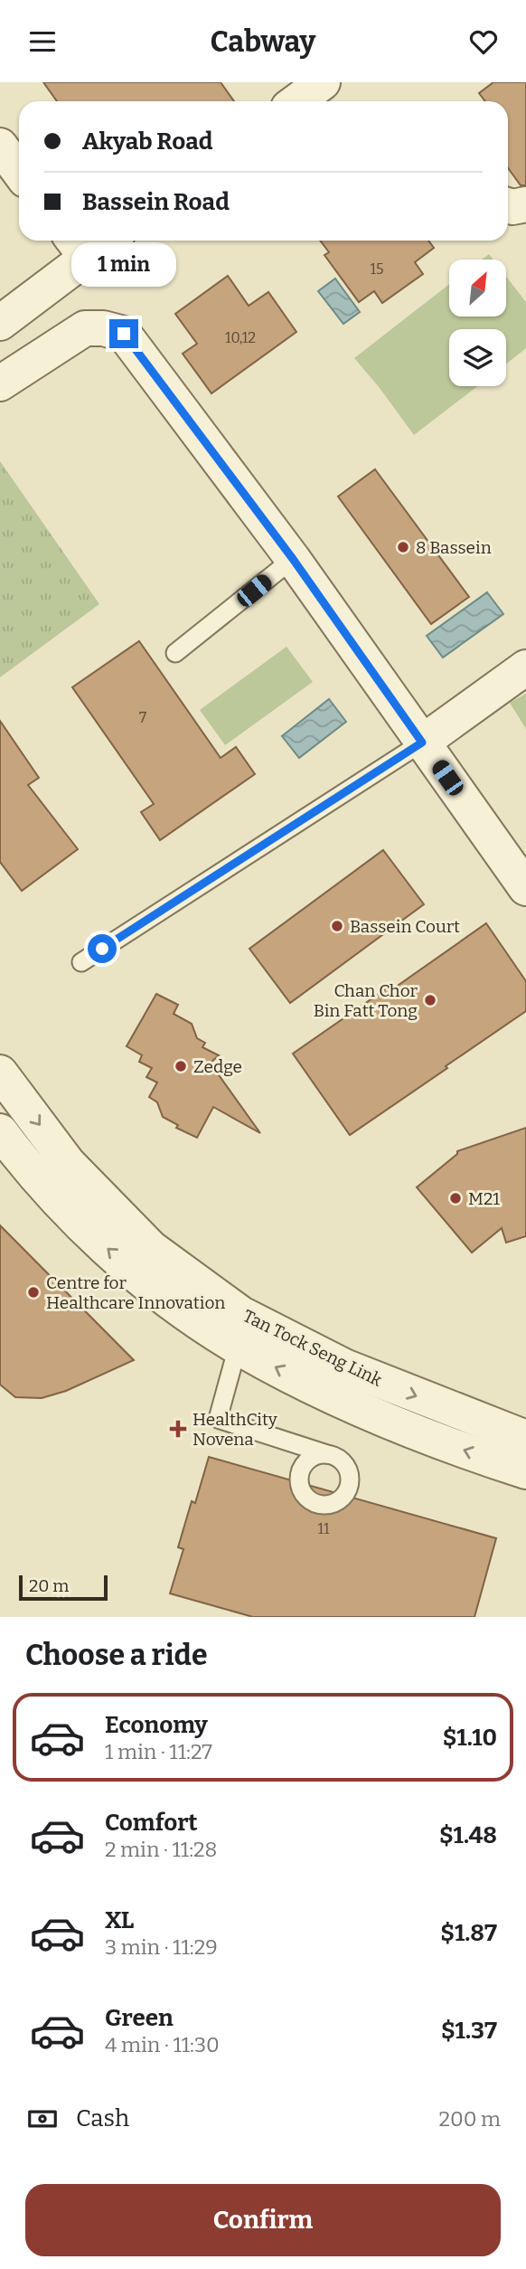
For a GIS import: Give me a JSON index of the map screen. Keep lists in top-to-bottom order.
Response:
{
  "streets": {
    "street": ["Tan Tock Seng Link"]
  },
  "places": {
    "other": [
      "8 Bassein",
      "Bassein Court",
      "Chan Chor Bin Fatt Tong",
      "Zedge",
      "M21",
      "Centre for Healthcare Innovation"
    ],
    "health": ["HealthCity Novena"]
  },
  "house_numbers": [
    "15",
    "10,12",
    "7",
    "11"
  ],
  "scale_bar": "20 m",
  "north": "top right",
  "page": {
    "header": "Cabway",
    "banner": ["Akyab Road", "Bassein Road"],
    "bubble": "1 min",
    "scale": "20 m",
    "heading": "Choose a ride",
    "list": [
      {
        "name": "Economy",
        "note": "1 min · 11:27",
        "value": "$1.10"
      },
      {
        "name": "Comfort",
        "note": "2 min · 11:28",
        "value": "$1.48"
      },
      {
        "name": "XL",
        "note": "3 min · 11:29",
        "value": "$1.87"
      },
      {
        "name": "Green",
        "note": "4 min · 11:30",
        "value": "$1.37"
      }
    ],
    "pay": ["Cash", "200 m"],
    "buttons": "Confirm"
  }
}
